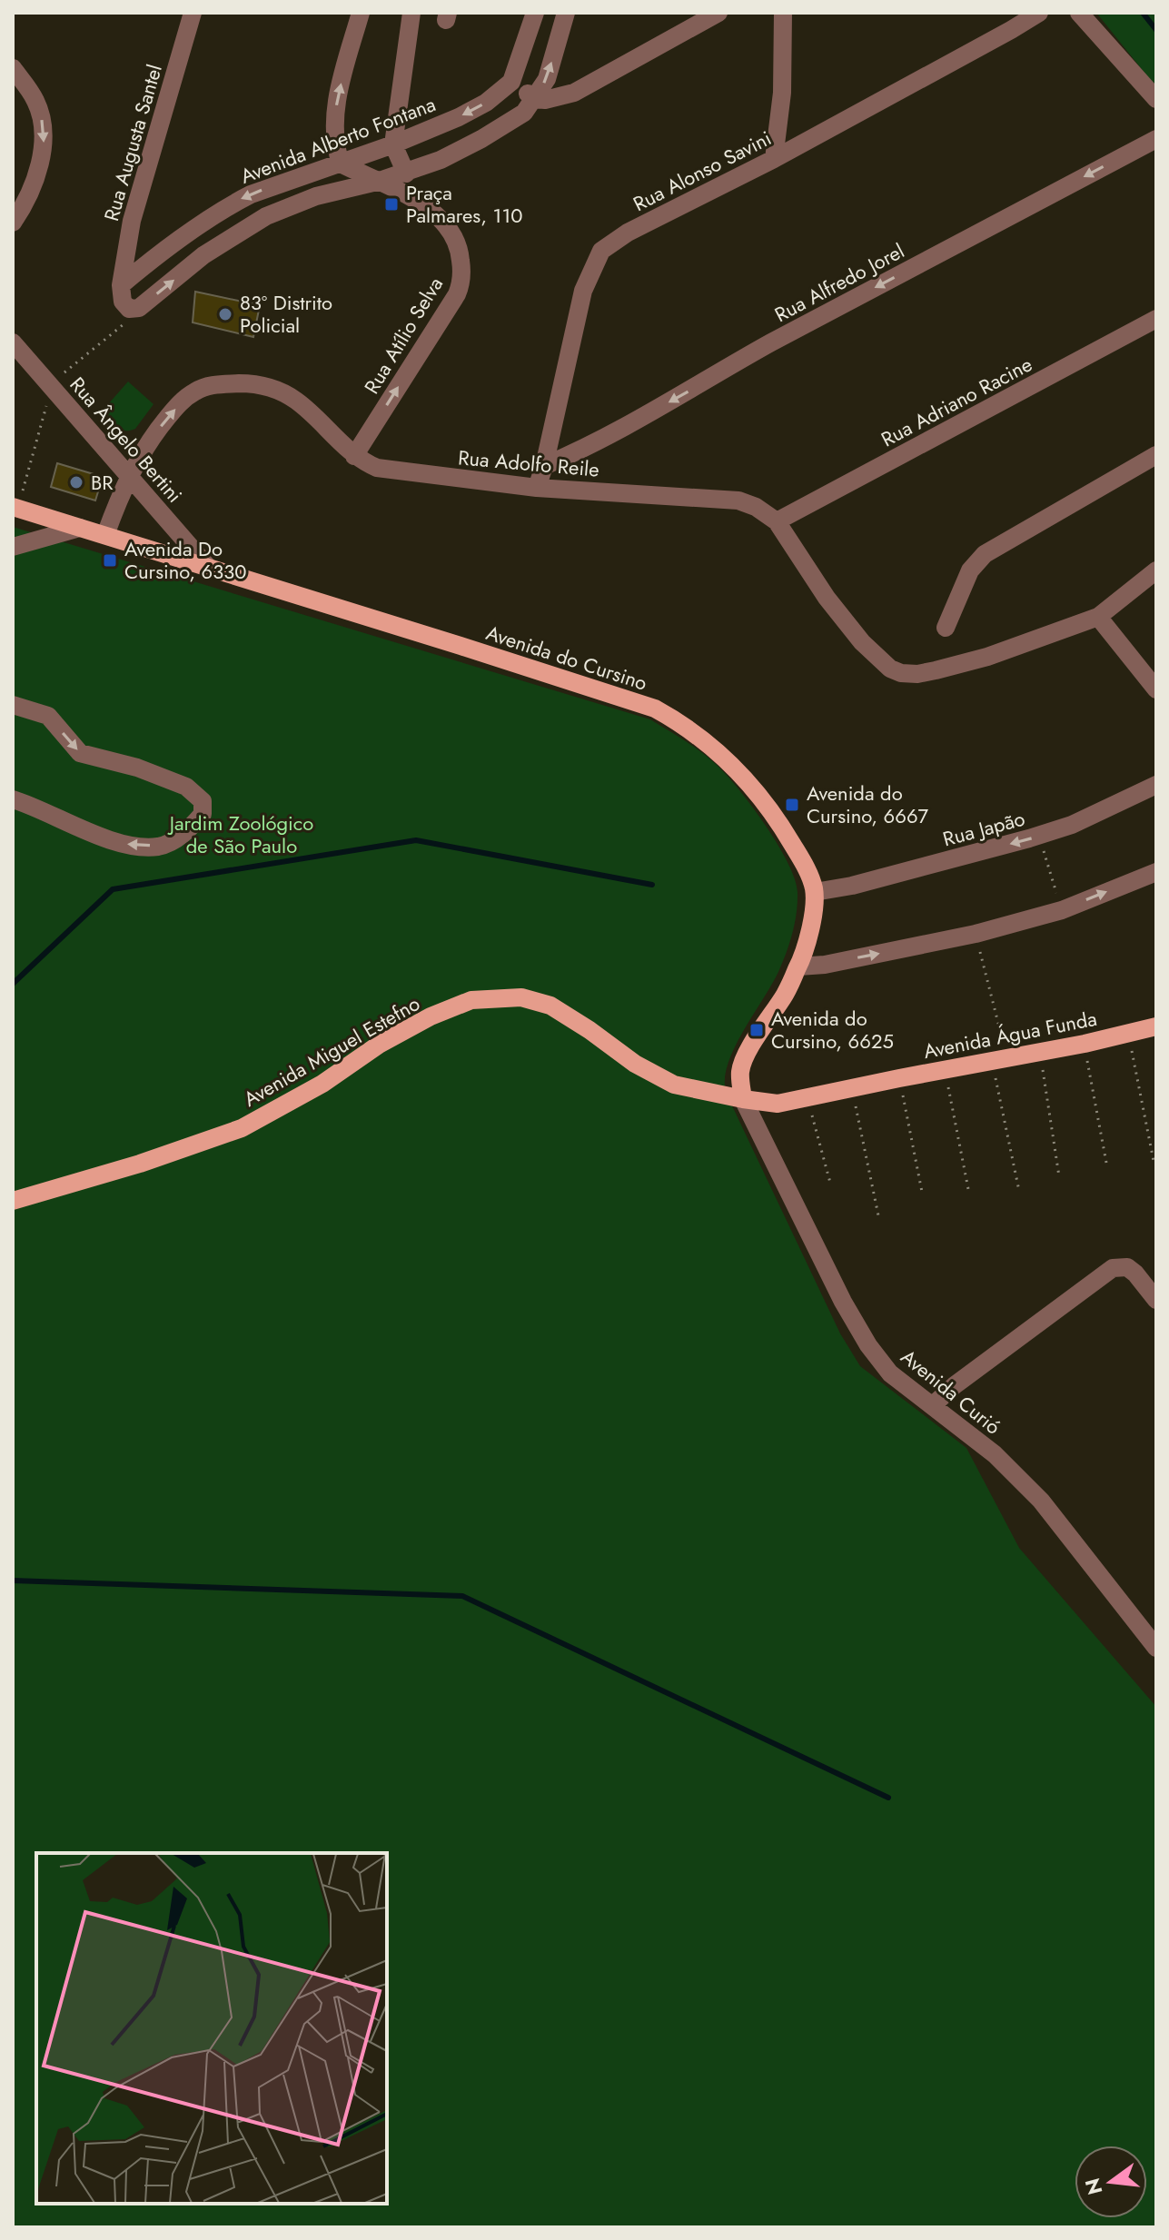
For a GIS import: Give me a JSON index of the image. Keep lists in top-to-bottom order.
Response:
{
  "streets": {
    "main road": ["Avenida do Cursino", "Avenida Água Funda", "Avenida Miguel Estefno"],
    "street": [
      "Avenida Alberto Fontana",
      "Rua Augusta Santel",
      "Rua Alonso Savini",
      "Rua Alfredo Jorel",
      "Rua Atílio Selva",
      "Rua Adriano Racine",
      "Rua Ângelo Bertini",
      "Rua Adolfo Reile",
      "Rua Japão",
      "Avenida Curió"
    ]
  },
  "crossings": [
    ["Avenida Alberto Fontana", "Rua Augusta Santel"],
    ["Avenida Alberto Fontana", "Rua Atílio Selva"],
    ["Rua Alonso Savini", "Rua Alfredo Jorel"],
    ["Rua Alonso Savini", "Rua Adolfo Reile"],
    ["Rua Atílio Selva", "Rua Adolfo Reile"],
    ["Rua Adriano Racine", "Rua Adolfo Reile"],
    ["Rua Ângelo Bertini", "Rua Adolfo Reile"],
    ["Rua Ângelo Bertini", "Avenida do Cursino"],
    ["Rua Adolfo Reile", "Avenida do Cursino"],
    ["Avenida do Cursino", "Rua Japão"],
    ["Avenida Água Funda", "Avenida Miguel Estefno"],
    ["Avenida Água Funda", "Avenida Curió"],
    ["Avenida Miguel Estefno", "Avenida Curió"]
  ],
  "one_way": ["Rua Alfredo Jorel"],
  "parks": ["Jardim Zoológico de São Paulo"],
  "places": {
    "transit": [
      "Praça Palmares, 110",
      "Avenida Do Cursino, 6330",
      "Avenida do Cursino, 6667",
      "Avenida do Cursino, 6625"
    ],
    "other": ["83° Distrito Policial", "BR"]
  },
  "north": "left"
}
